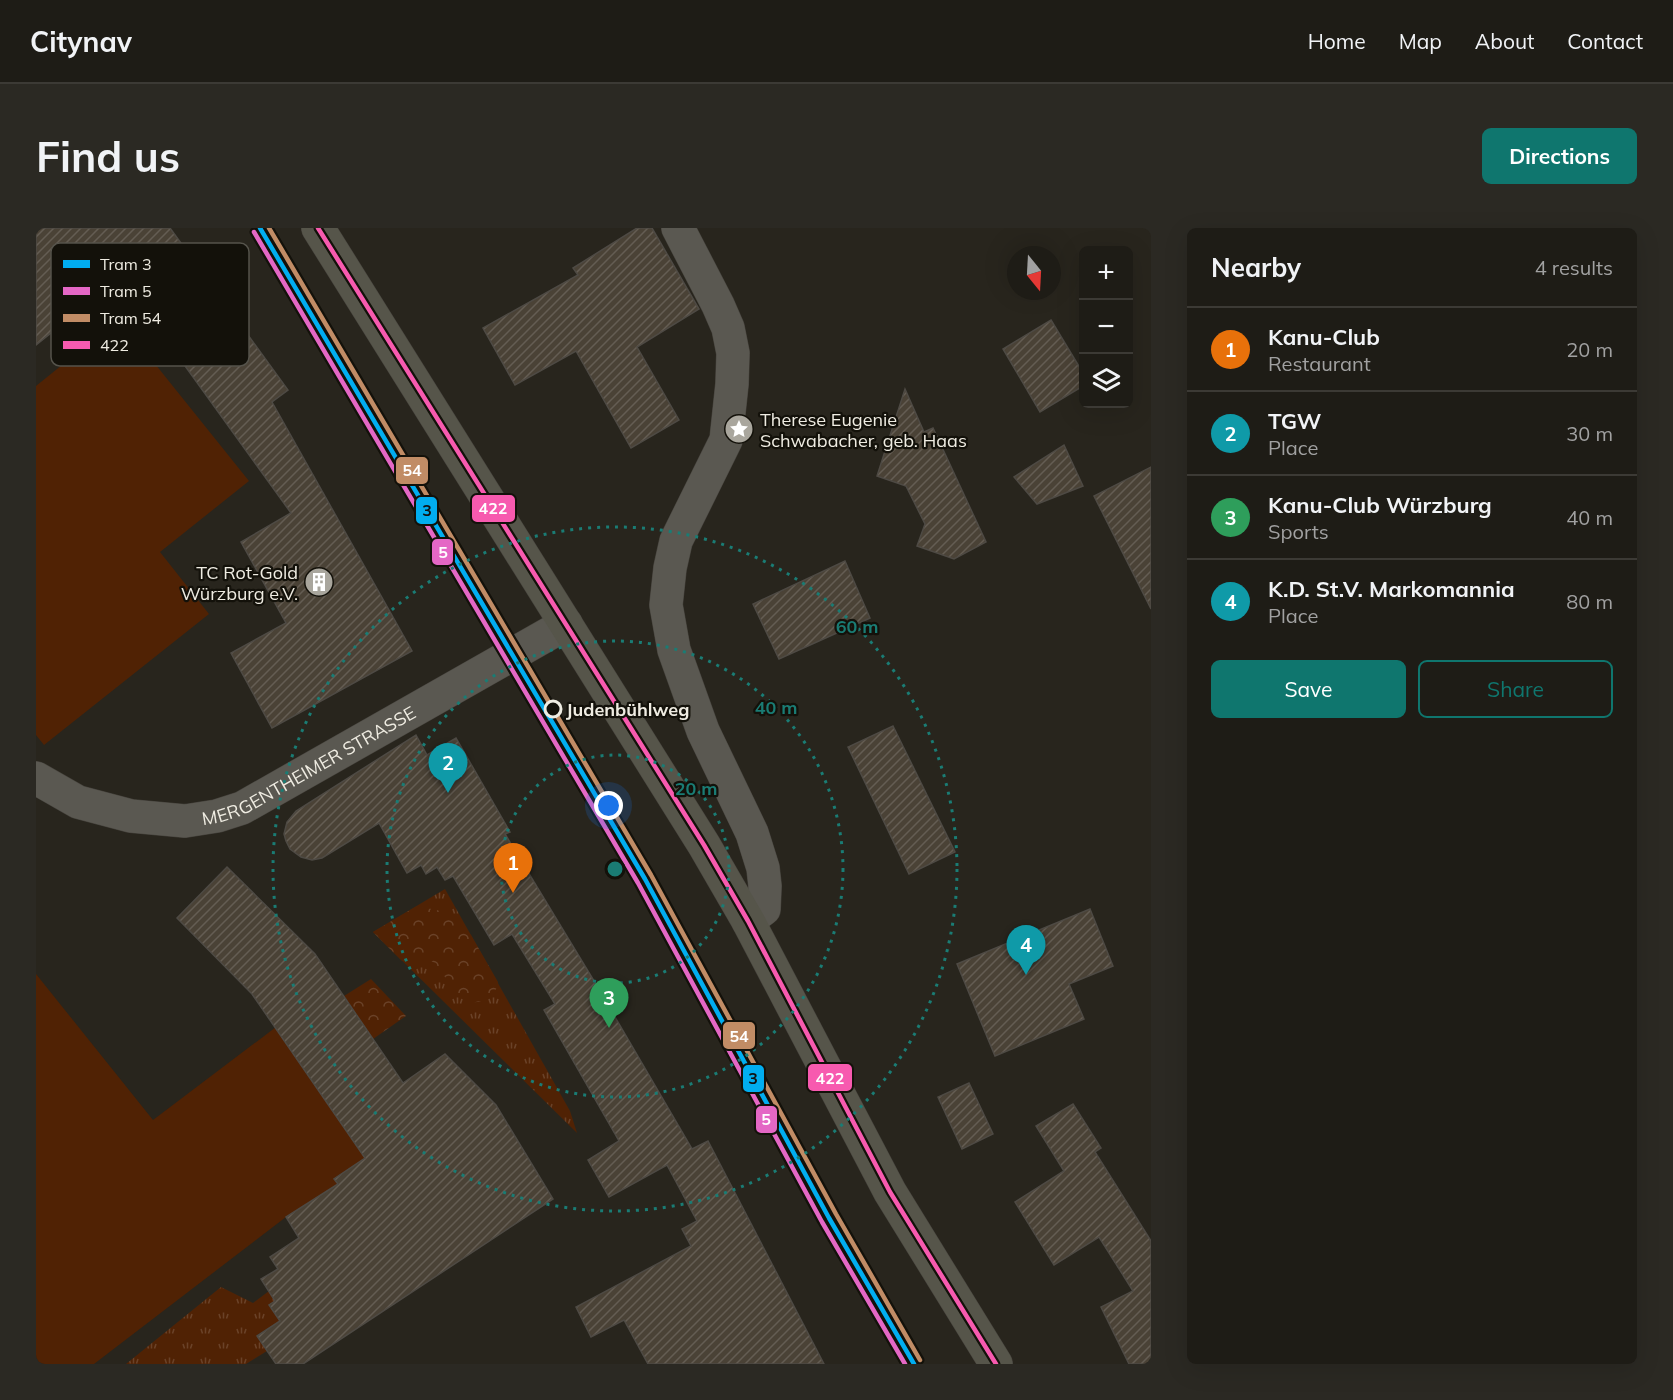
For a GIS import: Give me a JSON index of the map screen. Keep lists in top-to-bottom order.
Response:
{
  "streets": {
    "street": ["MERGENTHEIMER STRASSE"]
  },
  "places": {
    "place": ["Therese Eugenie Schwabacher, geb. Haas"],
    "building": ["TC Rot-Gold Würzburg e.V."],
    "other": ["Judenbühlweg"]
  },
  "lines": [
    "tram line 3",
    "tram line 54",
    "transit line 422",
    "tram line 5"
  ],
  "legend": [
    "Tram 3",
    "Tram 5",
    "Tram 54",
    "422"
  ],
  "north": "bottom",
  "page": {
    "header": "Citynav",
    "nav": [
      "Home",
      "Map",
      "About",
      "Contact"
    ],
    "buttons": [
      "Directions",
      ["Save", "Share"]
    ],
    "title": "Find us",
    "heading": ["Nearby", "4 results"],
    "map_buttons": ["+", "−"],
    "list": [
      {
        "mark": "1",
        "name": "Kanu-Club",
        "note": "Restaurant",
        "value": "20 m"
      },
      {
        "mark": "2",
        "name": "TGW",
        "note": "Place",
        "value": "30 m"
      },
      {
        "mark": "3",
        "name": "Kanu-Club Würzburg",
        "note": "Sports",
        "value": "40 m"
      },
      {
        "mark": "4",
        "name": "K.D. St.V. Markomannia",
        "note": "Place",
        "value": "80 m"
      }
    ],
    "pins": [
      "2",
      "1",
      "4",
      "3"
    ]
  },
  "rings": ["60 m", "40 m", "20 m"]
}
